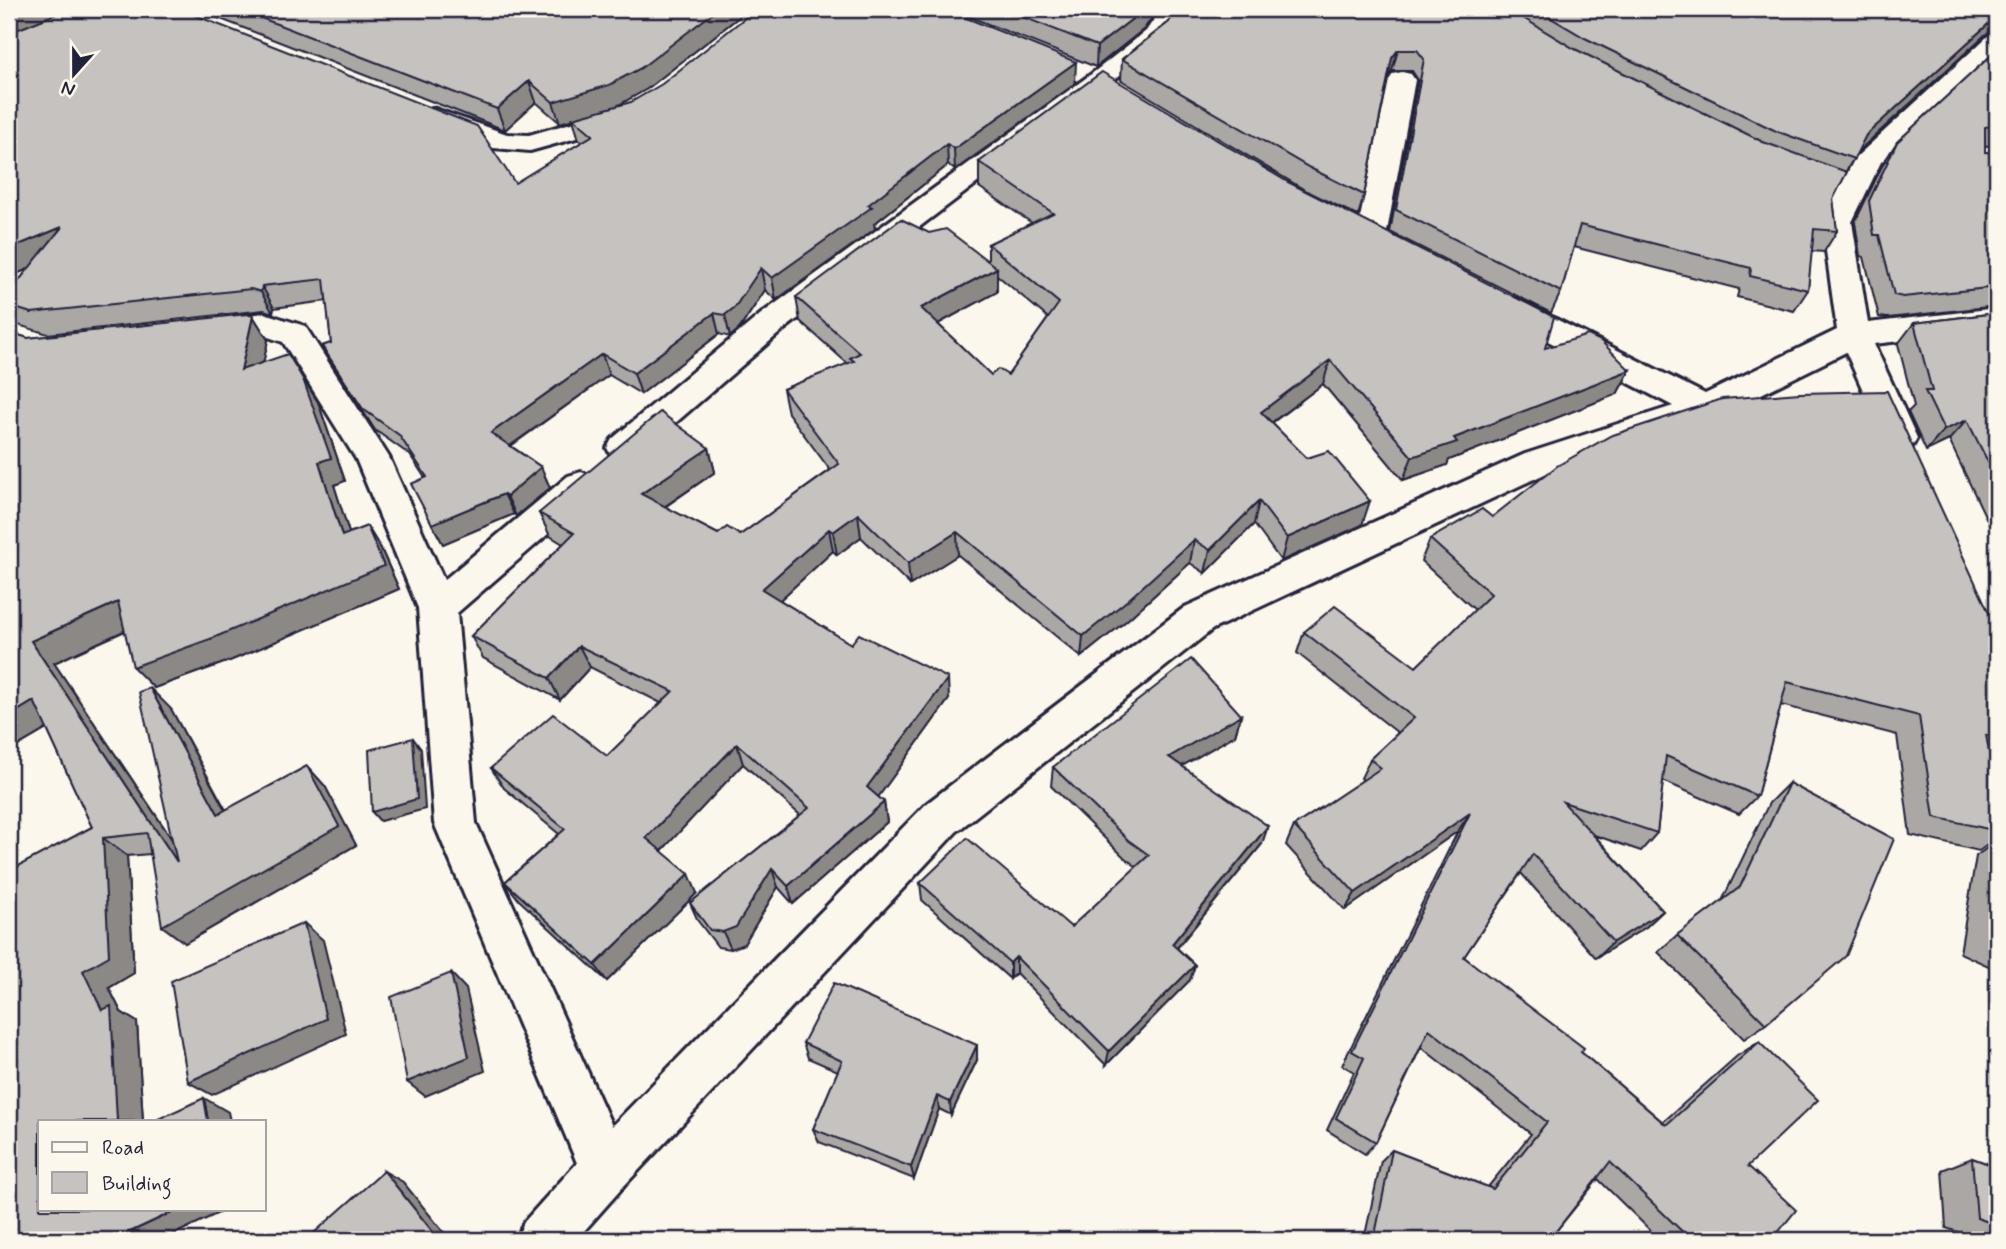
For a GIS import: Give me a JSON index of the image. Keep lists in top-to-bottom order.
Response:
{
  "legend": ["Road", "Building"],
  "north": "bottom"
}
